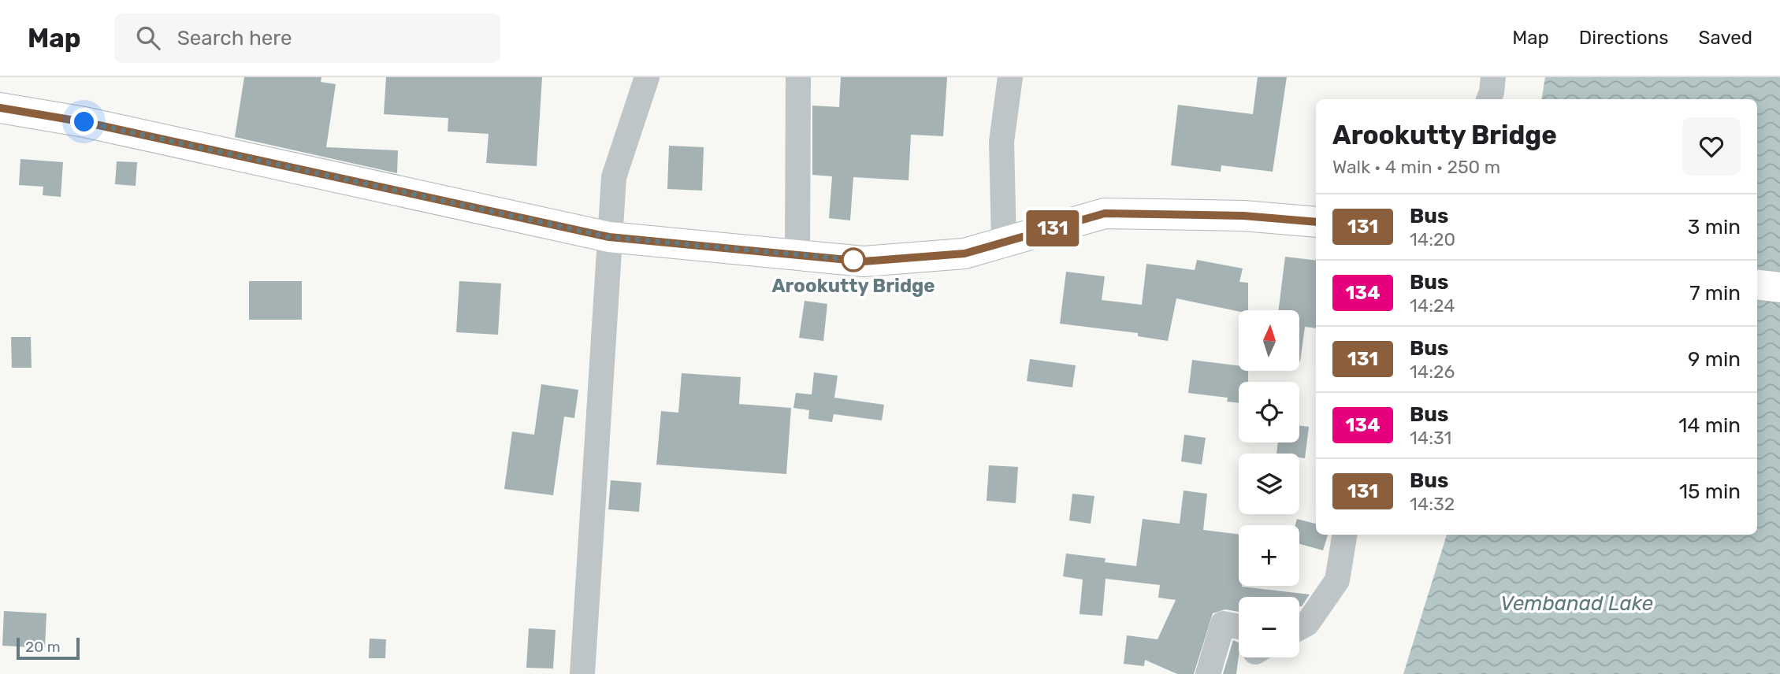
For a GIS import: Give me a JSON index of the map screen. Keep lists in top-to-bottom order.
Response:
{
  "water": ["Vembanad Lake"],
  "places": ["Arookutty Bridge"],
  "lines": ["bus line 131"],
  "scale_bar": "20 m",
  "north": "top",
  "page": {
    "header": "Map",
    "search": "Search here",
    "nav": ["Map", "Directions", "Saved"],
    "on_map": "131",
    "heading": ["Arookutty Bridge", "Walk · 4 min · 250 m"],
    "list": [
      {
        "mark": "131",
        "name": "Bus",
        "note": "14:20",
        "value": "3 min"
      },
      {
        "mark": "134",
        "name": "Bus",
        "note": "14:24",
        "value": "7 min"
      },
      {
        "mark": "131",
        "name": "Bus",
        "note": "14:26",
        "value": "9 min"
      },
      {
        "mark": "134",
        "name": "Bus",
        "note": "14:31",
        "value": "14 min"
      },
      {
        "mark": "131",
        "name": "Bus",
        "note": "14:32",
        "value": "15 min"
      }
    ],
    "map_buttons": ["+", "−"],
    "scale": "20 m"
  }
}
